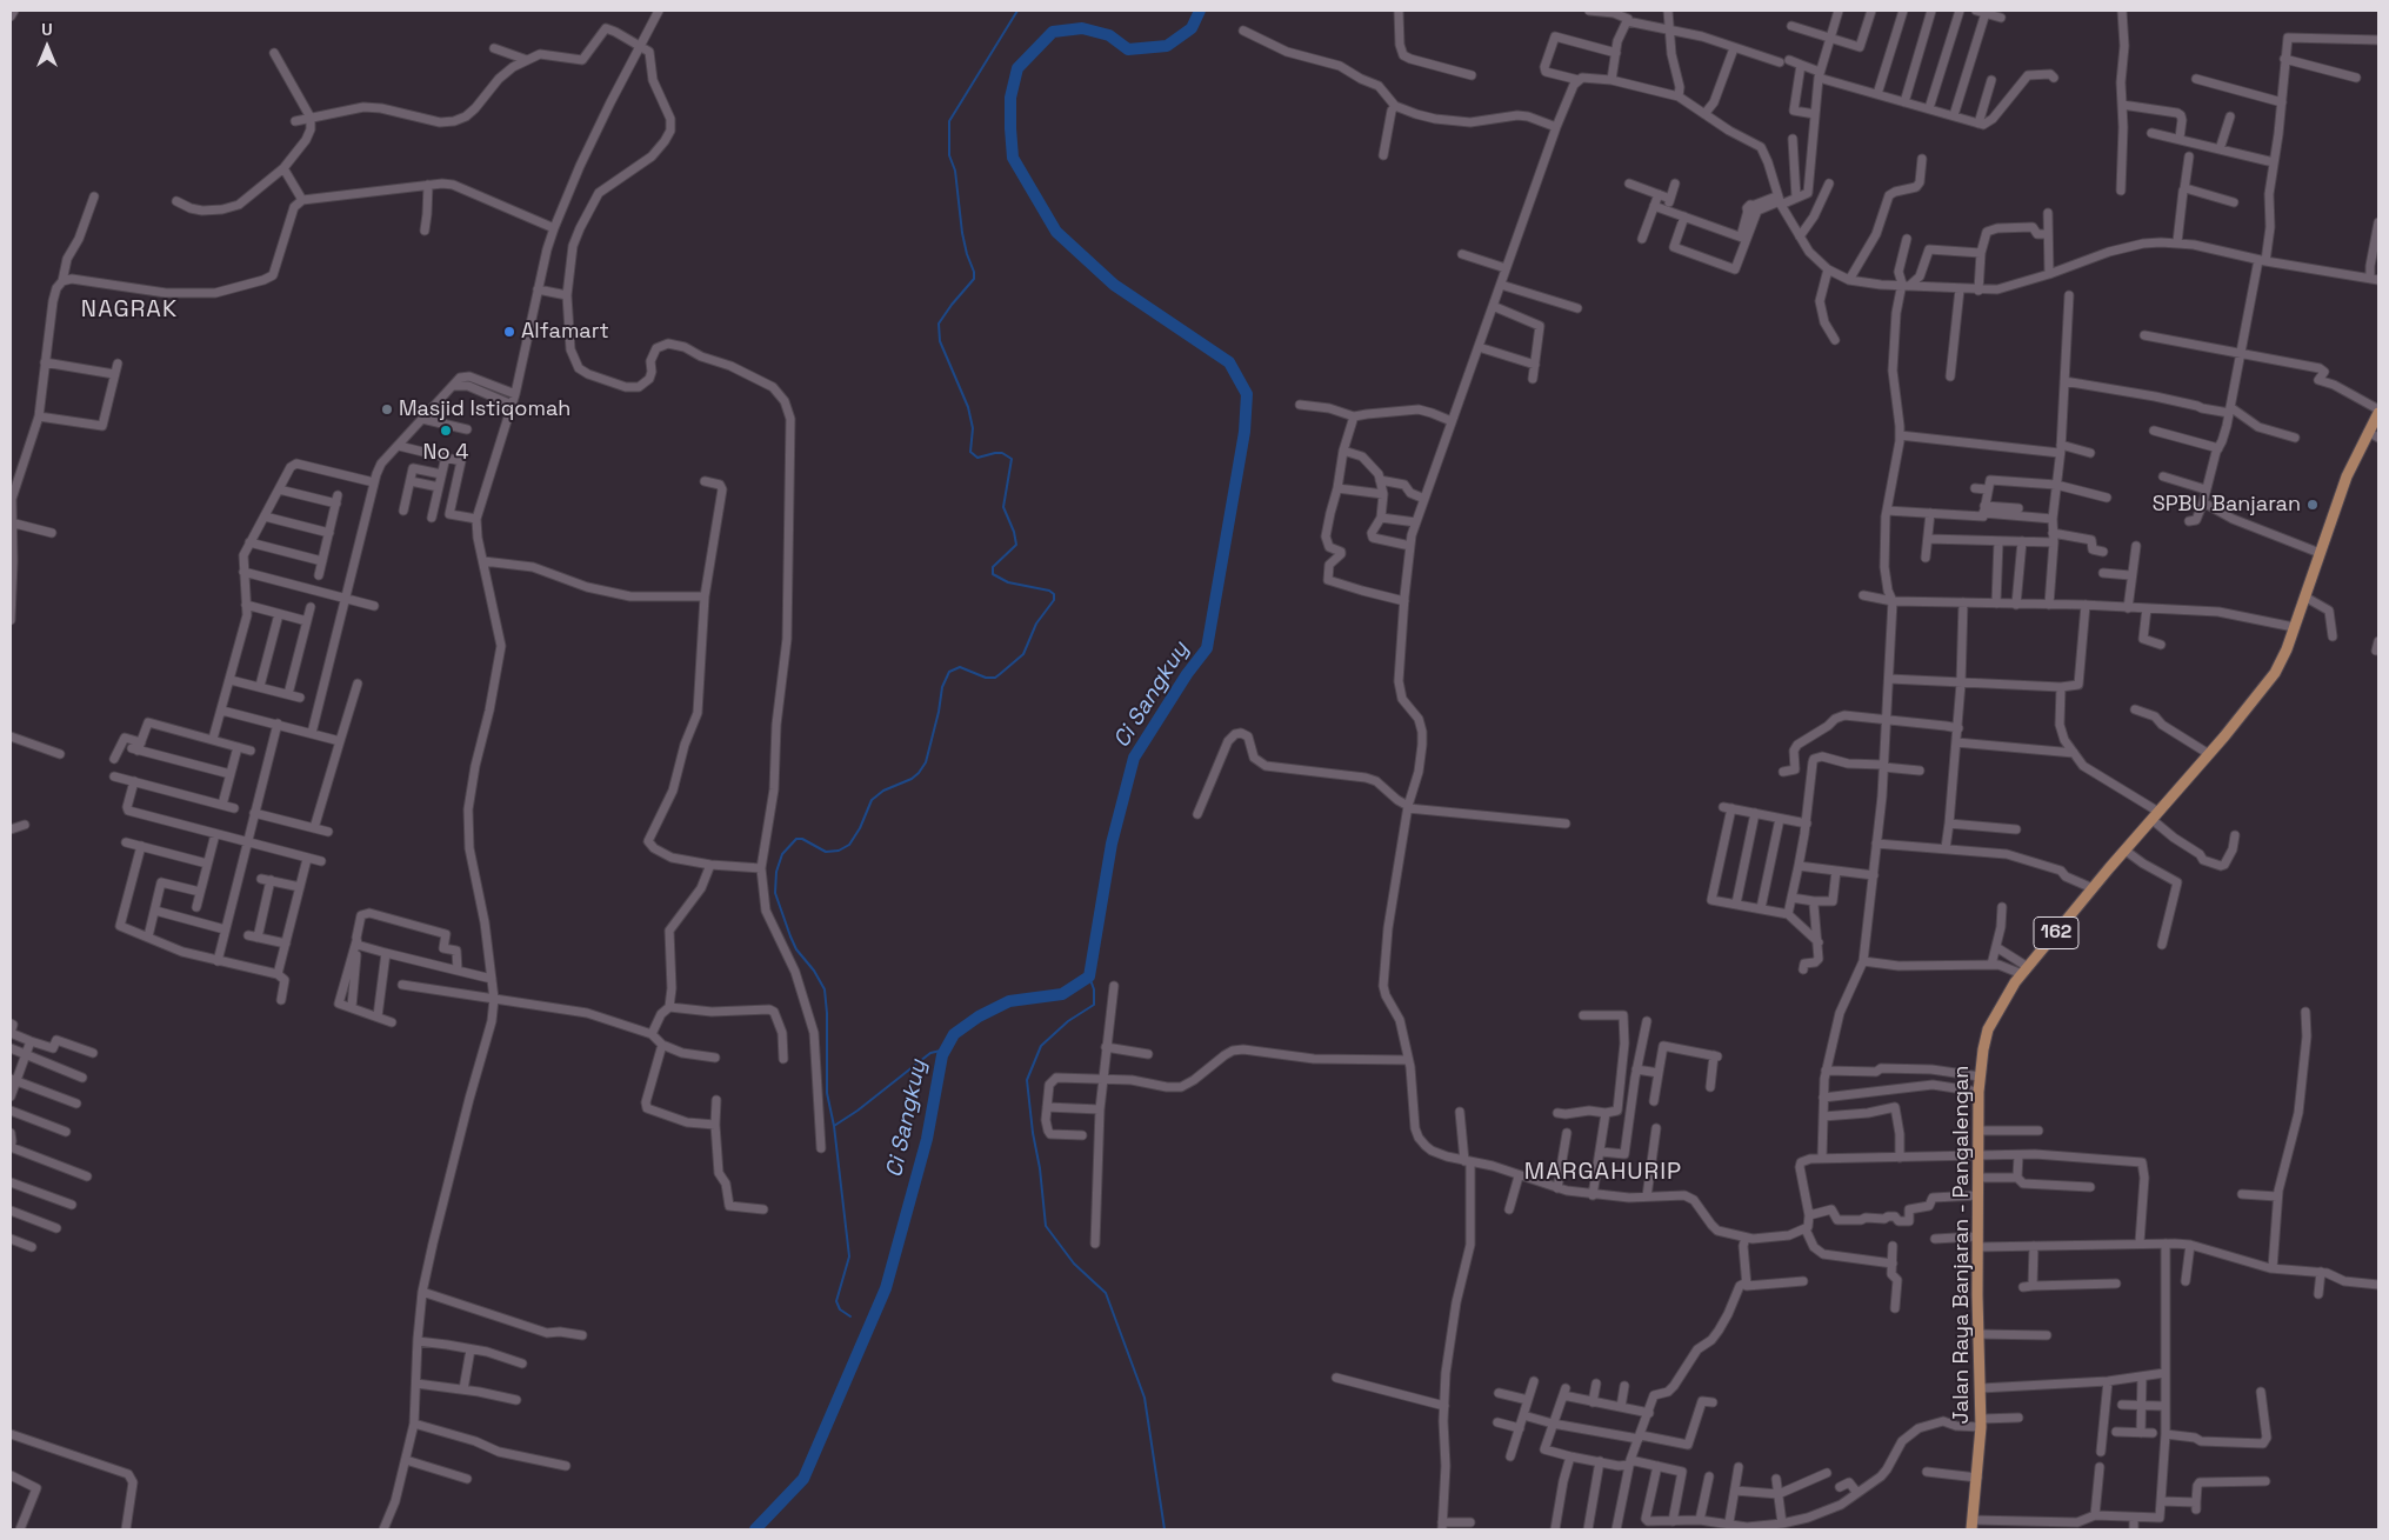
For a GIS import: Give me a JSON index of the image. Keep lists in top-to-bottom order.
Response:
{
  "streets": {
    "main road": ["162", "Jalan Raya Banjaran - Pangalengan"]
  },
  "districts": ["NAGRAK", "MARGAHURIP"],
  "water": ["Ci Sangkuy"],
  "places": [
    "Alfamart",
    "Masjid Istiqomah",
    "No 4",
    "SPBU Banjaran"
  ],
  "north": "top"
}
